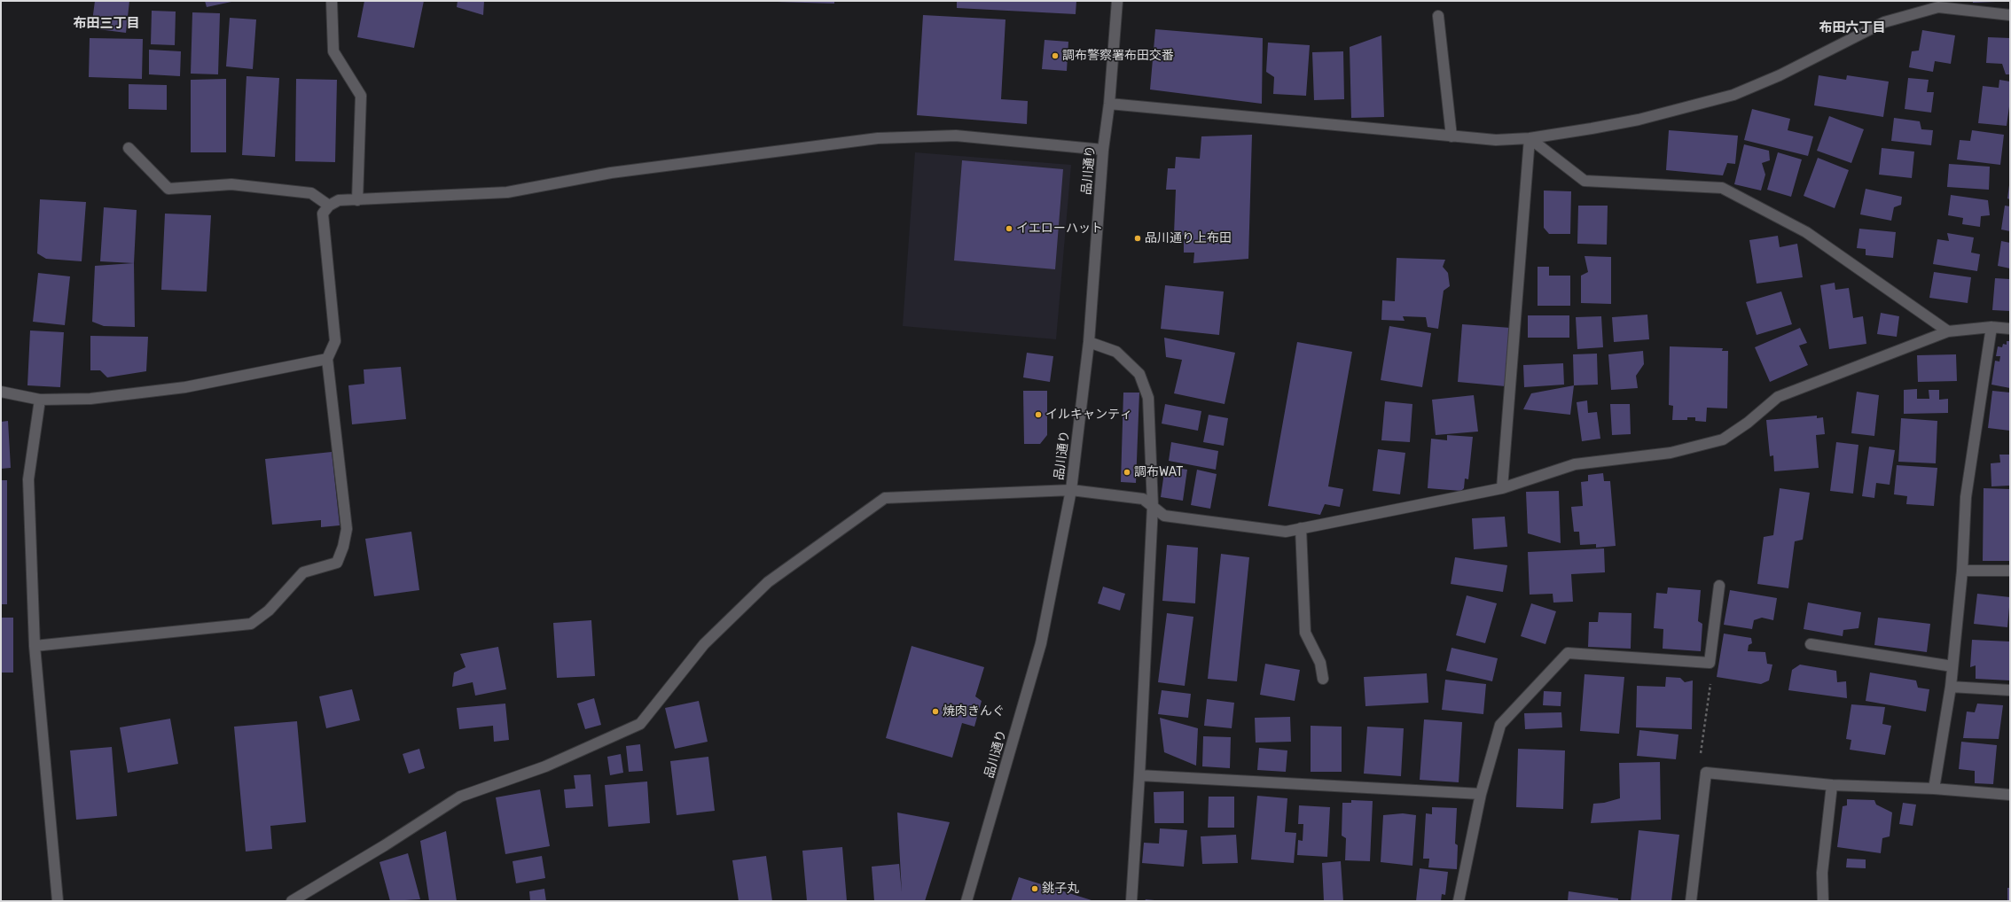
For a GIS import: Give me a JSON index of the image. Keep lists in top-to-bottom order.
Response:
{
  "streets": {
    "street": ["品川通り"]
  },
  "districts": ["布田三丁目", "布田六丁目"],
  "places": [
    "調布警察署布田交番",
    "イエローハット",
    "品川通り上布田",
    "イルキャンティ",
    "調布WAT",
    "焼肉きんぐ",
    "銚子丸"
  ]
}
